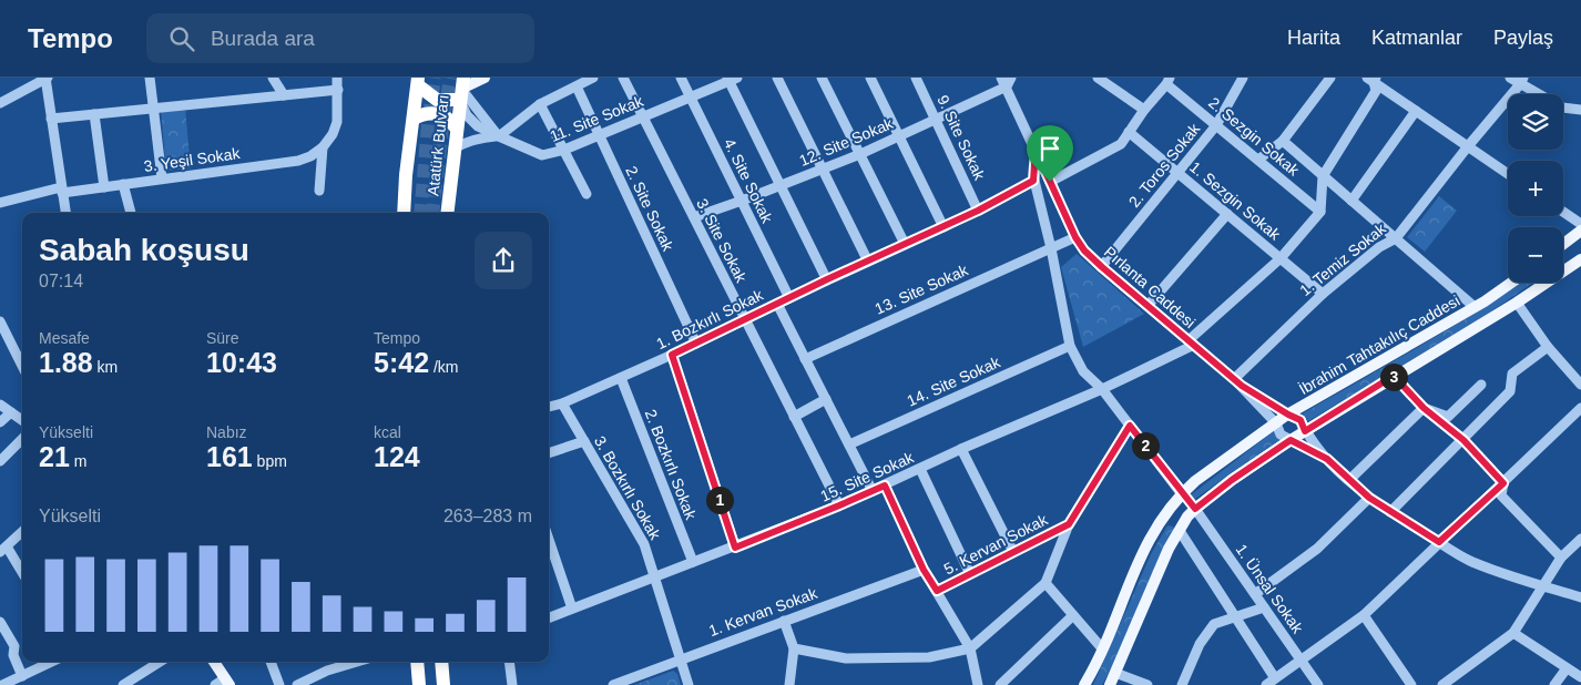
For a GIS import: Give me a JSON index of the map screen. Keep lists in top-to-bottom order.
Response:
{
  "streets": {
    "highway": ["Atatürk Bulvarı"],
    "main road": ["İbrahim Tahtakılıç Caddesi"],
    "street": [
      "11. Site Sokak",
      "2. Sezgin Sokak",
      "9. Site Sokak",
      "12. Site Sokak",
      "3. Yeşil Sokak",
      "2. Toros Sokak",
      "4. Site Sokak",
      "1. Sezgin Sokak",
      "2. Site Sokak",
      "3. Site Sokak",
      "1. Temiz Sokak",
      "Pırlanta Caddesi",
      "13. Site Sokak",
      "1. Bozkırlı Sokak",
      "14. Site Sokak",
      "2. Bozkırlı Sokak",
      "15. Site Sokak",
      "3. Bozkırlı Sokak",
      "5. Kervan Sokak",
      "1. Ünsal Sokak",
      "1. Kervan Sokak"
    ]
  },
  "crossings": [
    ["11. Site Sokak", "Atatürk Bulvarı"],
    ["11. Site Sokak", "4. Site Sokak"],
    ["11. Site Sokak", "2. Site Sokak"],
    ["11. Site Sokak", "3. Site Sokak"],
    ["2. Sezgin Sokak", "2. Toros Sokak"],
    ["2. Sezgin Sokak", "15. Site Sokak"],
    ["9. Site Sokak", "12. Site Sokak"],
    ["9. Site Sokak", "1. Bozkırlı Sokak"],
    ["12. Site Sokak", "4. Site Sokak"],
    ["12. Site Sokak", "3. Site Sokak"],
    ["12. Site Sokak", "Pırlanta Caddesi"],
    ["2. Toros Sokak", "1. Sezgin Sokak"],
    ["2. Toros Sokak", "Pırlanta Caddesi"],
    ["4. Site Sokak", "1. Bozkırlı Sokak"],
    ["1. Sezgin Sokak", "1. Temiz Sokak"],
    ["1. Sezgin Sokak", "15. Site Sokak"],
    ["2. Site Sokak", "1. Bozkırlı Sokak"],
    ["3. Site Sokak", "1. Bozkırlı Sokak"],
    ["3. Site Sokak", "15. Site Sokak"],
    ["1. Temiz Sokak", "Pırlanta Caddesi"],
    ["Pırlanta Caddesi", "13. Site Sokak"],
    ["Pırlanta Caddesi", "İbrahim Tahtakılıç Caddesi"],
    ["Pırlanta Caddesi", "15. Site Sokak"],
    ["1. Bozkırlı Sokak", "2. Bozkırlı Sokak"],
    ["1. Bozkırlı Sokak", "3. Bozkırlı Sokak"],
    ["2. Bozkırlı Sokak", "15. Site Sokak"],
    ["15. Site Sokak", "3. Bozkırlı Sokak"],
    ["3. Bozkırlı Sokak", "1. Kervan Sokak"]
  ],
  "page": {
    "header": "Tempo",
    "search": "Burada ara",
    "nav": ["Harita", "Katmanlar", "Paylaş"],
    "map_buttons": ["+", "−"],
    "heading": ["Sabah koşusu", "07:14"],
    "stats": [
      ["Mesafe", "1.88 km"],
      ["Süre", "10:43"],
      ["Tempo", "5:42 /km"],
      ["Yükselti", "21 m"],
      ["Nabız", "161 bpm"],
      ["kcal", "124"]
    ],
    "pins": ["3", "2", "1"],
    "chart": ["Yükselti", "263–283 m"]
  }
}
